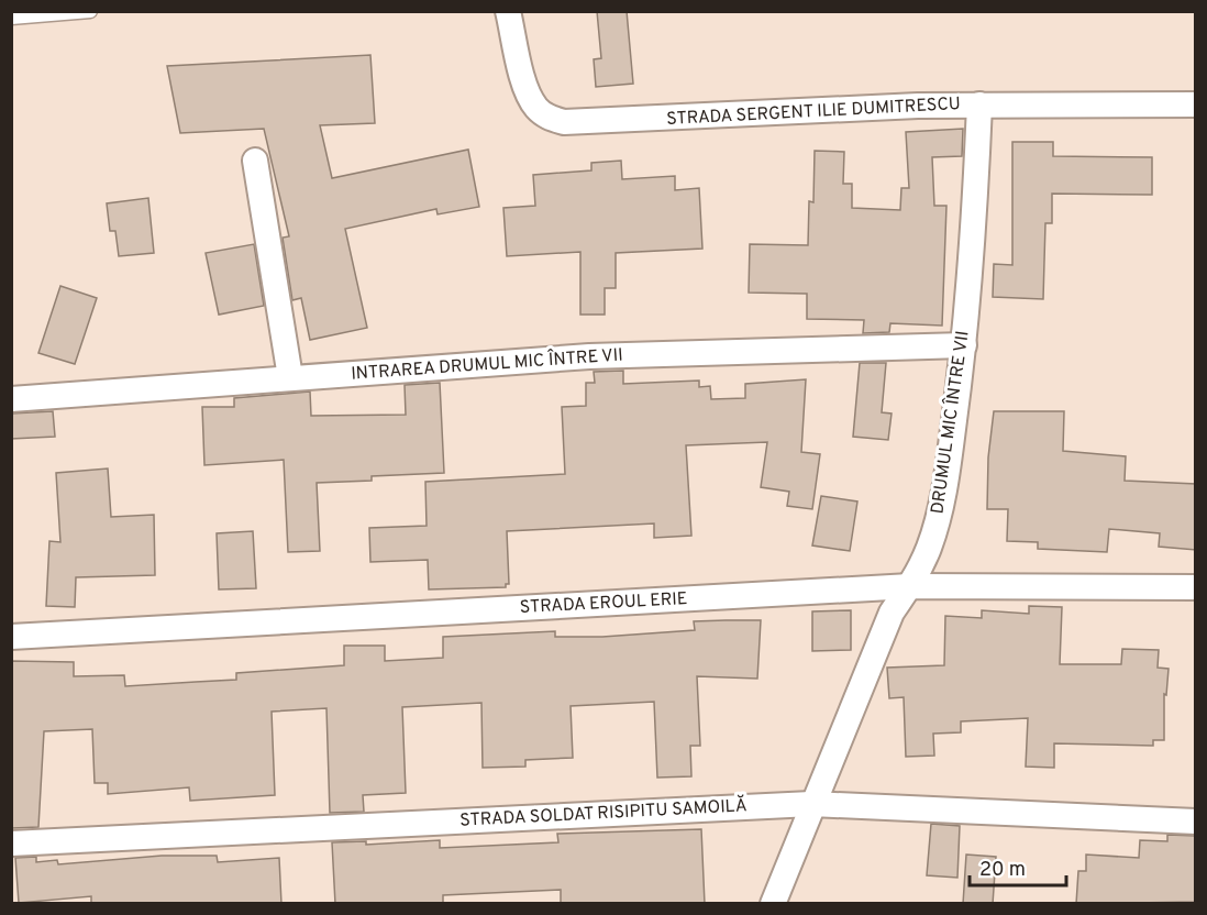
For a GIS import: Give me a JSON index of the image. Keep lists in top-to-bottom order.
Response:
{
  "streets": {
    "street": [
      "STRADA SERGENT ILIE DUMITRESCU",
      "INTRAREA DRUMUL MIC ÎNTRE VII",
      "DRUMUL MIC ÎNTRE VII",
      "STRADA EROUL ERIE",
      "STRADA SOLDAT RISIPITU SAMOILĂ"
    ]
  },
  "crossings": [
    ["STRADA SERGENT ILIE DUMITRESCU", "DRUMUL MIC ÎNTRE VII"],
    ["INTRAREA DRUMUL MIC ÎNTRE VII", "DRUMUL MIC ÎNTRE VII"],
    ["DRUMUL MIC ÎNTRE VII", "STRADA EROUL ERIE"],
    ["DRUMUL MIC ÎNTRE VII", "STRADA SOLDAT RISIPITU SAMOILĂ"]
  ],
  "scale_bar": "20 m"
}
